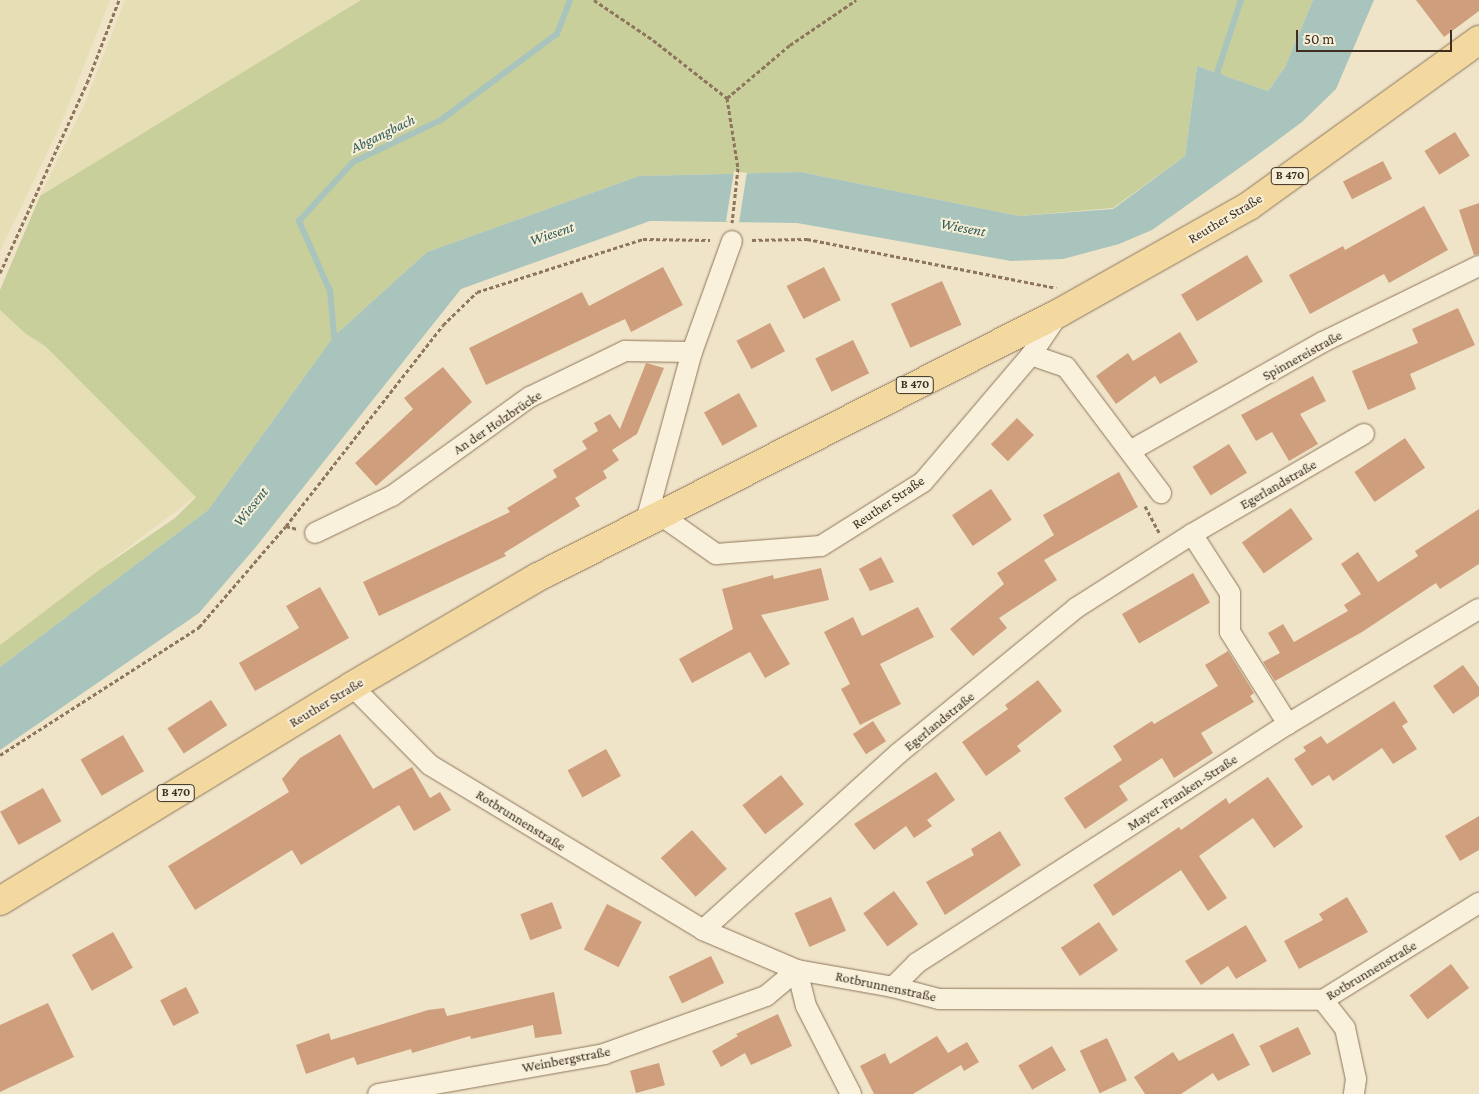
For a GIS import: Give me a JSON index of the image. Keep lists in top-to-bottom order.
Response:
{
  "streets": {
    "main road": ["B 470", "Reuther Straße"],
    "street": [
      "Spinnereistraße",
      "An der Holzbrücke",
      "Egerlandstraße",
      "Mayer-Franken-Straße",
      "Rotbrunnenstraße",
      "Weinbergstraße"
    ]
  },
  "crossings": [
    ["Reuther Straße", "Rotbrunnenstraße"],
    ["Egerlandstraße", "Rotbrunnenstraße"],
    ["Mayer-Franken-Straße", "Rotbrunnenstraße"],
    ["Rotbrunnenstraße", "Weinbergstraße"]
  ],
  "water": ["Abgangbach", "Wiesent"],
  "scale_bar": "50 m"
}
